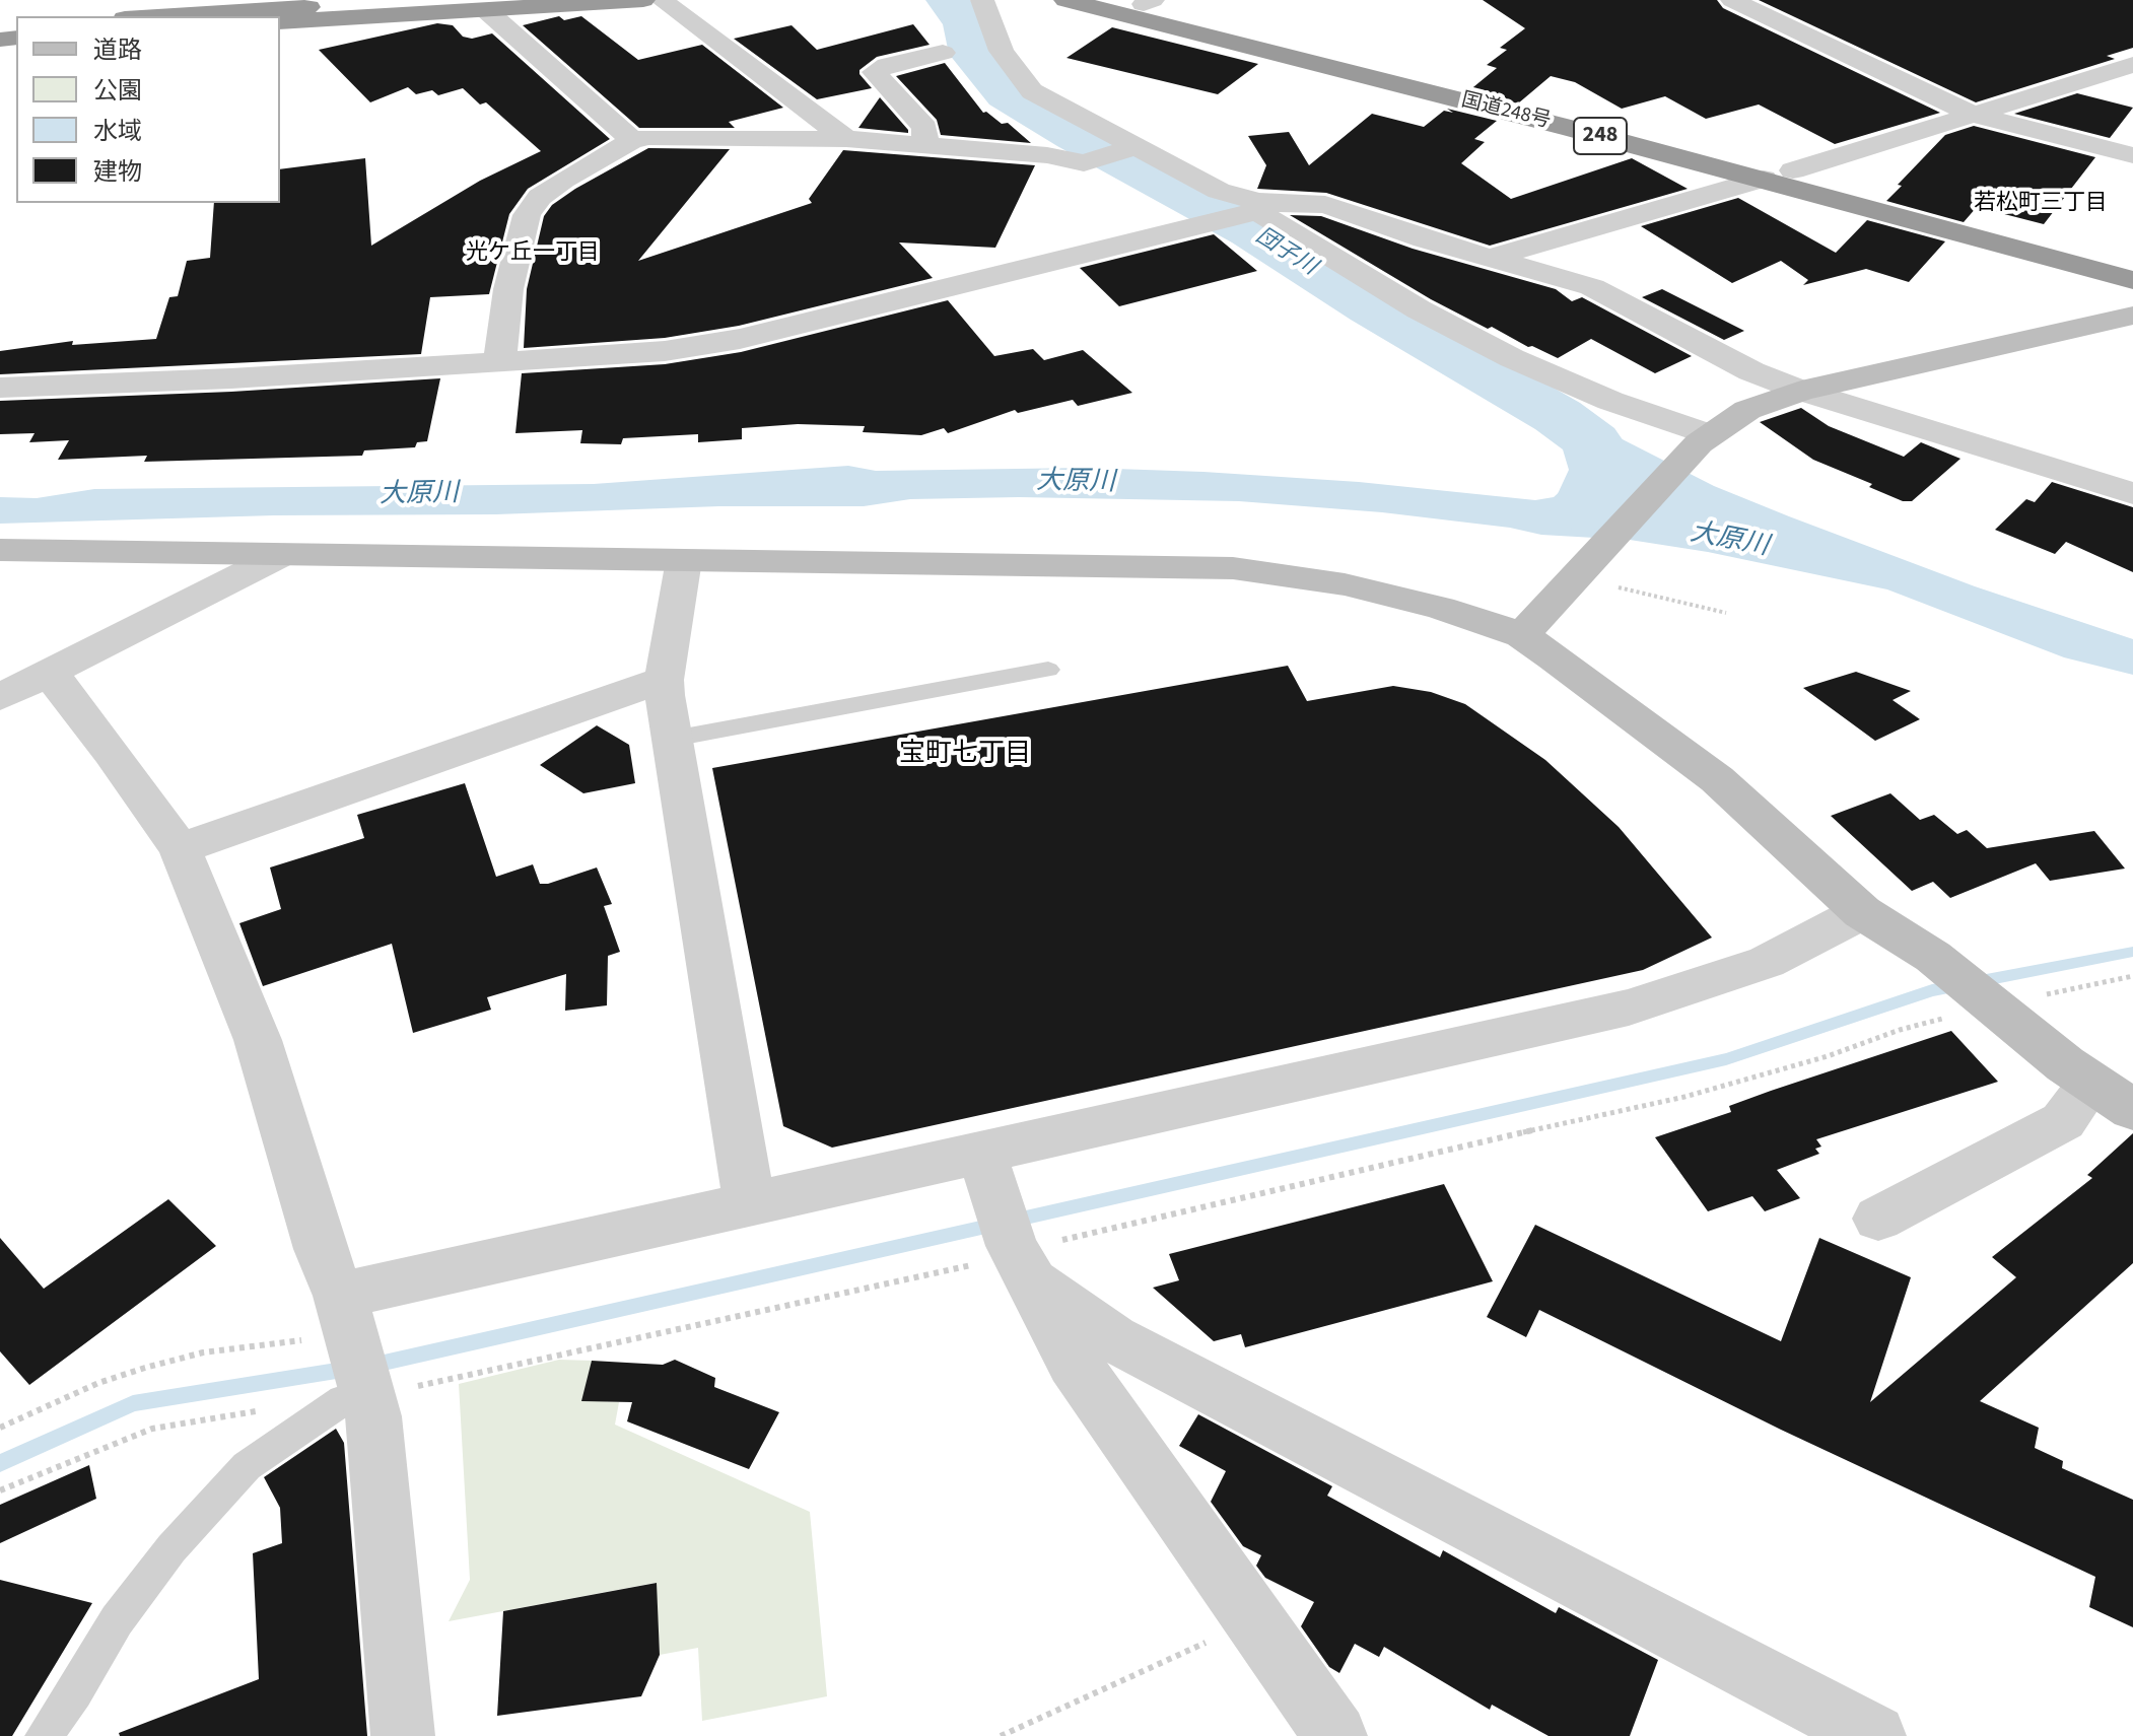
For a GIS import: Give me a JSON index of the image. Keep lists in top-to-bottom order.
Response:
{
  "streets": {
    "highway": ["国道248号", "248"]
  },
  "districts": ["若松町三丁目", "光ケ丘一丁目", "宝町七丁目"],
  "water": ["団子川", "大原川"],
  "legend": [
    "道路",
    "公園",
    "水域",
    "建物"
  ]
}
